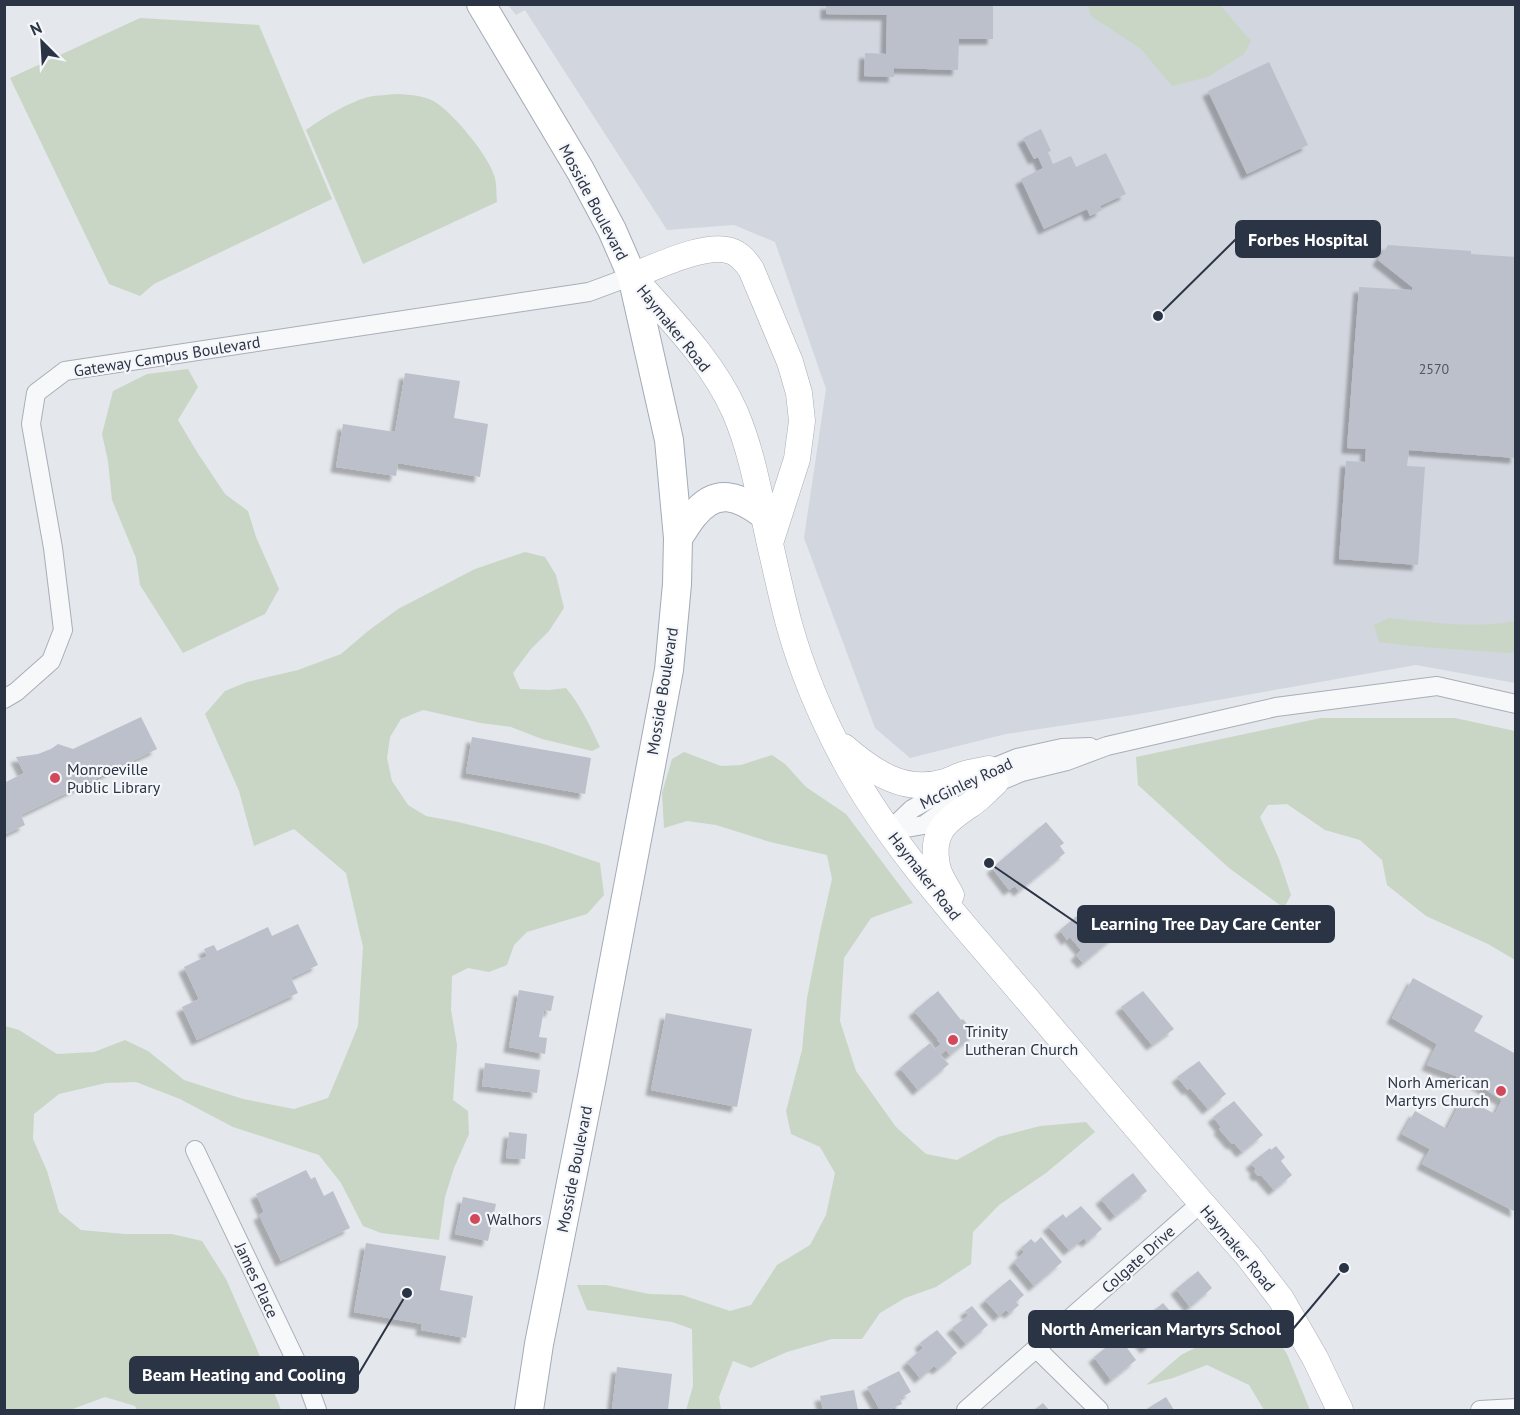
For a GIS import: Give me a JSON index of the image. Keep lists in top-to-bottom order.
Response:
{
  "streets": {
    "main road": ["Mosside Boulevard", "Haymaker Road"],
    "street": [
      "Gateway Campus Boulevard",
      "McGinley Road",
      "Colgate Drive",
      "James Place"
    ]
  },
  "crossings": [
    ["Mosside Boulevard", "Haymaker Road"],
    ["Mosside Boulevard", "Gateway Campus Boulevard"],
    ["Haymaker Road", "Gateway Campus Boulevard"],
    ["Haymaker Road", "McGinley Road"],
    ["Haymaker Road", "Colgate Drive"]
  ],
  "places": [
    "Forbes Hospital",
    "Monroeville Public Library",
    "Learning Tree Day Care Center",
    "Trinity Lutheran Church",
    "Norh American Martyrs Church",
    "Walhors",
    "North American Martyrs School",
    "Beam Heating and Cooling"
  ],
  "house_numbers": ["2570"],
  "north": "top left"
}
